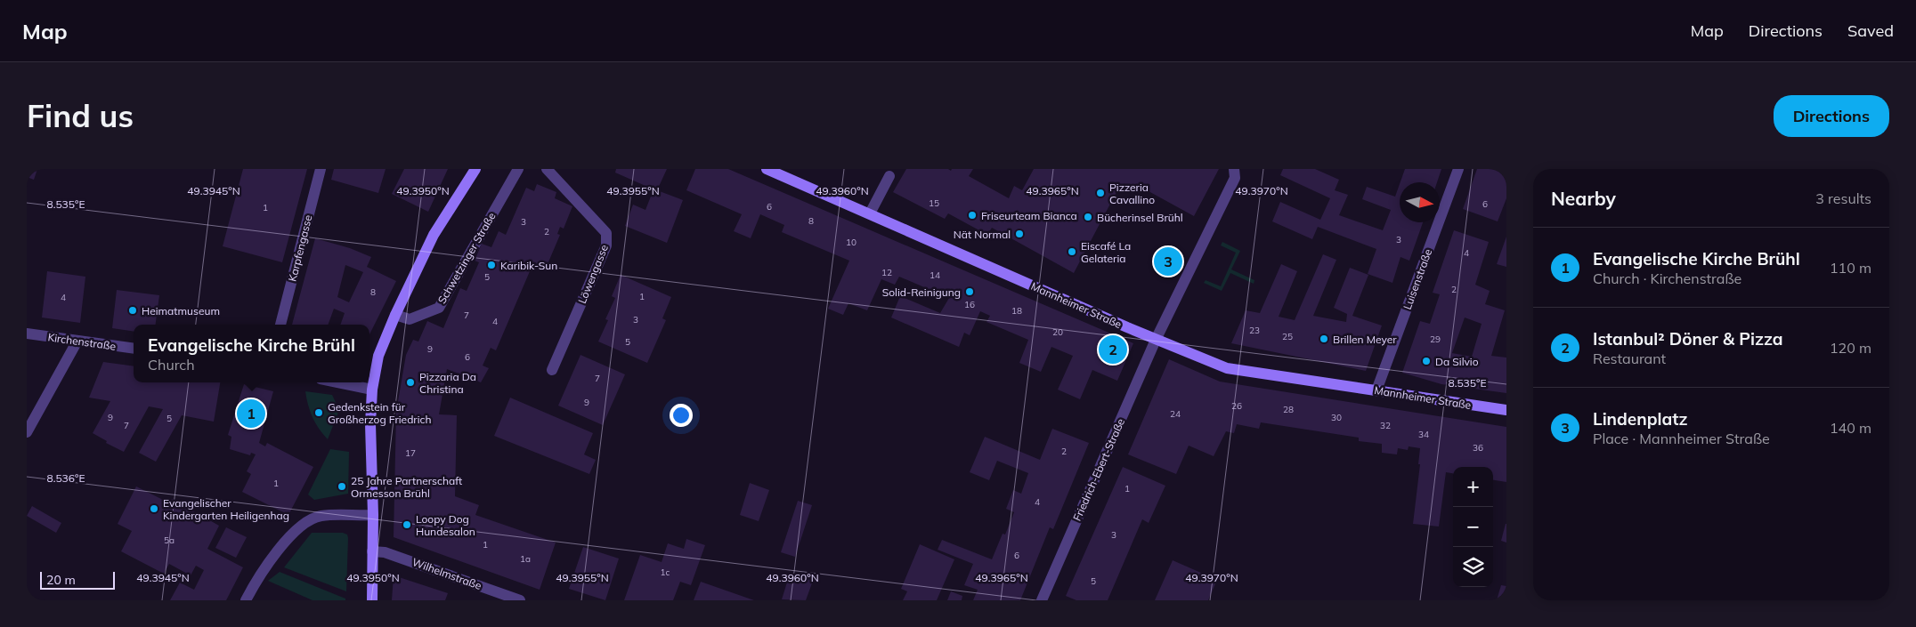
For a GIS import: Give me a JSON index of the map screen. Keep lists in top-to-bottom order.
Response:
{
  "streets": {
    "main road": ["Mannheimer Straße"],
    "street": [
      "Karpfengasse",
      "Schwetzinger Straße",
      "Löwengasse",
      "Luisenstraße",
      "Kirchenstraße",
      "Friedrich-Ebert-Straße",
      "Wilhelmstraße"
    ]
  },
  "crossings": [
    ["Luisenstraße", "Mannheimer Straße"],
    ["Mannheimer Straße", "Friedrich-Ebert-Straße"]
  ],
  "places": [
    "Pizzeria Cavallino",
    "Friseurteam Bianca",
    "Bücherinsel Brühl",
    "Nät Normal",
    "Eiscafé La Gelateria",
    "Karibik-Sun",
    "Solid-Reinigung",
    "Heimatmuseum",
    "Brillen Meyer",
    "Da Silvio",
    "Pizzaria Da Christina",
    "Gedenkstein für Großherzog Friedrich",
    "25 Jahre Partnerschaft Ormesson Brühl",
    "Evangelischer Kindergarten Heiligenhag",
    "Loopy Dog Hundesalon"
  ],
  "house_numbers": [
    "15",
    "6",
    "6",
    "1",
    "8",
    "3",
    "2",
    "3",
    "10",
    "4",
    "12",
    "14",
    "5",
    "2",
    "8",
    "1",
    "4",
    "16",
    "18",
    "7",
    "3",
    "4",
    "23",
    "20",
    "25",
    "29",
    "5",
    "9",
    "6",
    "7",
    "9",
    "26",
    "28",
    "24",
    "9",
    "30",
    "5",
    "7",
    "32",
    "34",
    "36",
    "2",
    "17",
    "1",
    "1",
    "4",
    "3",
    "5a",
    "1",
    "6",
    "1a",
    "1c",
    "5"
  ],
  "scale_bar": "20 m",
  "north": "right",
  "page": {
    "header": "Map",
    "nav": ["Map", "Directions", "Saved"],
    "buttons": "Directions",
    "title": "Find us",
    "heading": ["Nearby", "3 results"],
    "list": [
      {
        "mark": "1",
        "name": "Evangelische Kirche Brühl",
        "note": "Church · Kirchenstraße",
        "value": "110 m"
      },
      {
        "mark": "2",
        "name": "Istanbul² Döner & Pizza",
        "note": "Restaurant",
        "value": "120 m"
      },
      {
        "mark": "3",
        "name": "Lindenplatz",
        "note": "Place · Mannheimer Straße",
        "value": "140 m"
      }
    ],
    "pins": ["3", "2", "1"],
    "popup": ["Evangelische Kirche Brühl", "Church"],
    "map_buttons": ["+", "−"],
    "scale": "20 m"
  },
  "coordinates": [
    "49.3945°N",
    "49.3950°N",
    "49.3955°N",
    "49.3960°N",
    "49.3965°N",
    "49.3970°N",
    "8.535°E",
    "8.536°E"
  ]
}
